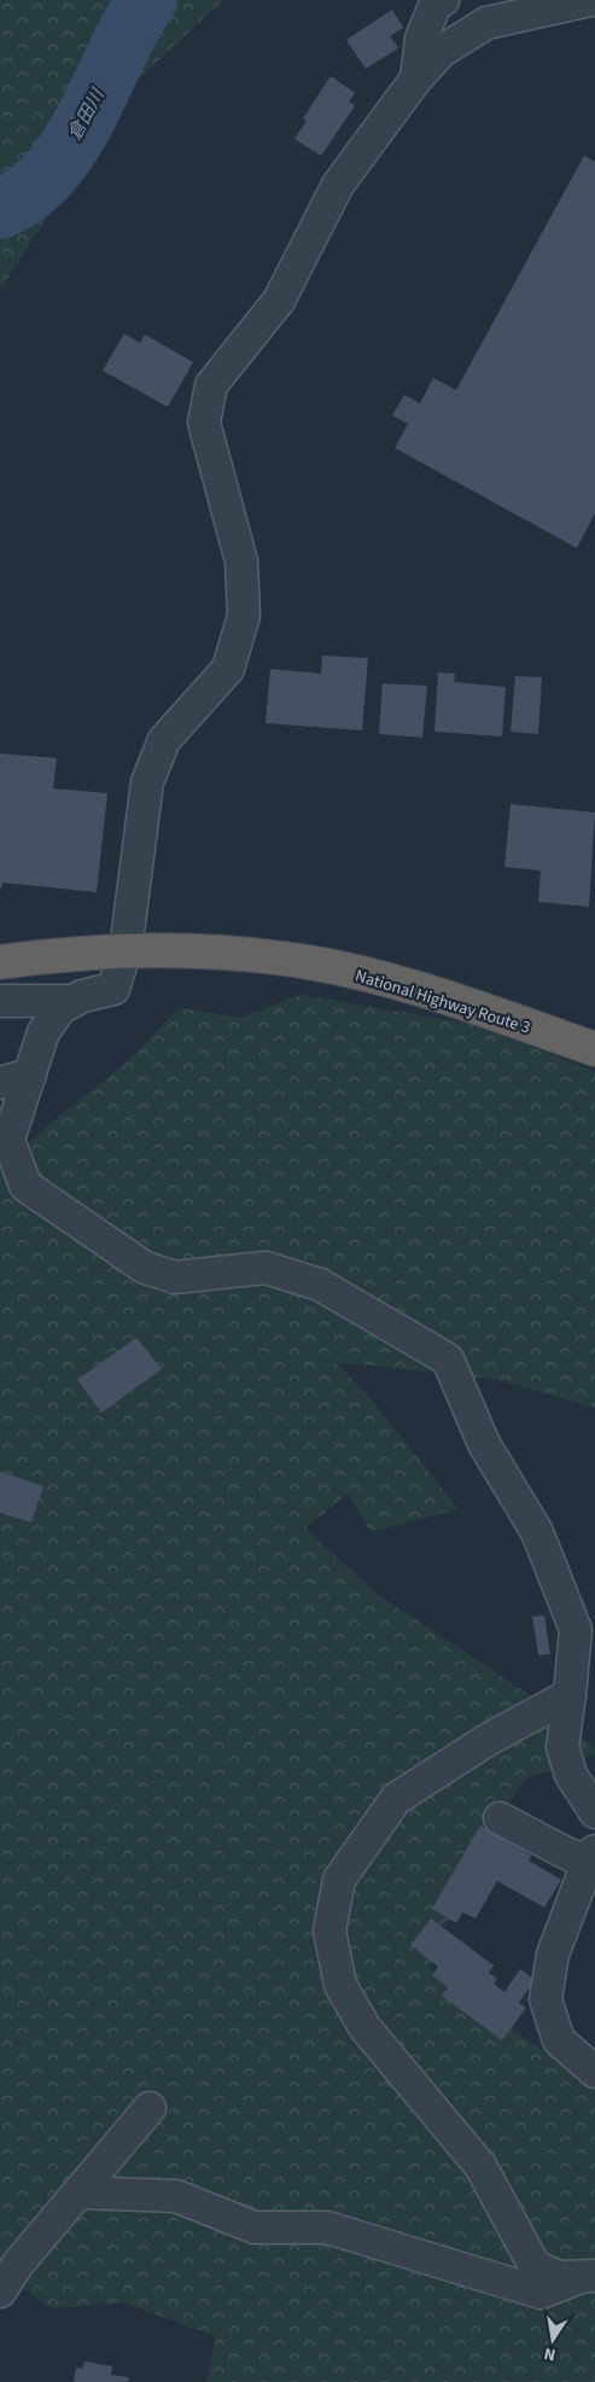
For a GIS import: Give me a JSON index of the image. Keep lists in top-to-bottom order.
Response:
{
  "streets": {
    "highway": ["National Highway Route 3"]
  },
  "water": ["倉田川"],
  "north": "bottom"
}
